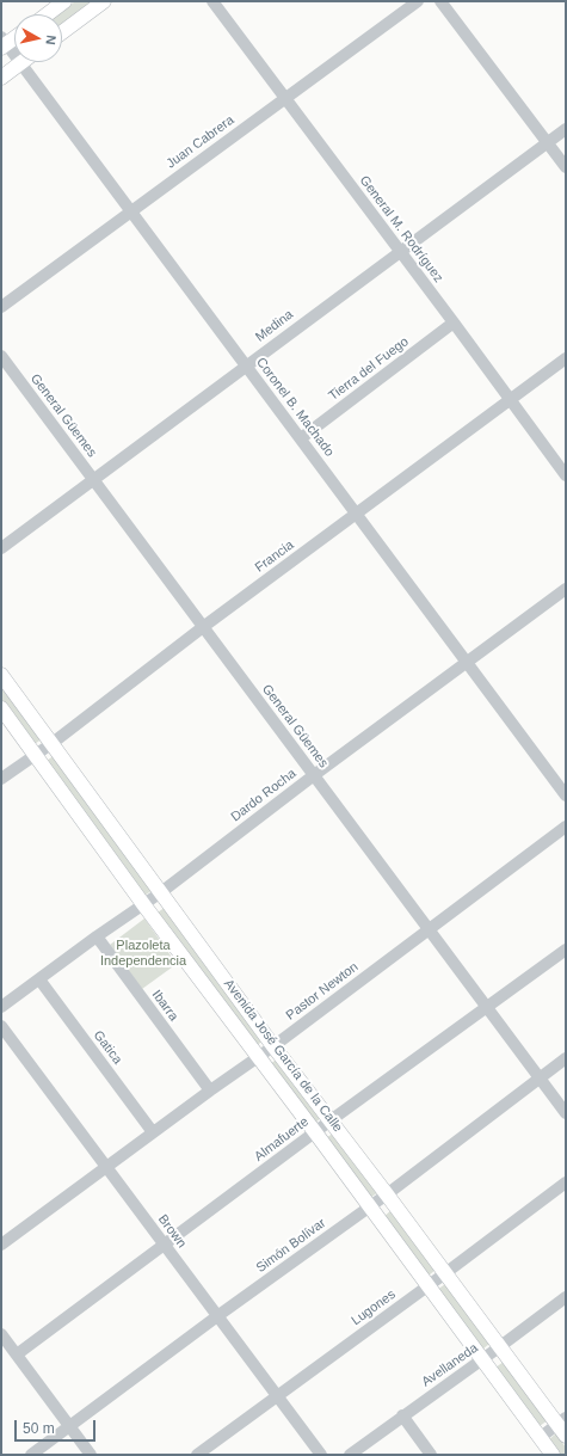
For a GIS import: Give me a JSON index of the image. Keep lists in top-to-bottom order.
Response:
{
  "streets": {
    "main road": ["Avenida José García de la Calle"],
    "street": [
      "Juan Cabrera",
      "General M. Rodríguez",
      "Medina",
      "Tierra del Fuego",
      "Coronel B. Machado",
      "General Güemes",
      "Francia",
      "Dardo Rocha",
      "Pastor Newton",
      "Ibarra",
      "Gatica",
      "Almafuerte",
      "Brown",
      "Simón Bolívar",
      "Lugones",
      "Avellaneda"
    ]
  },
  "crossings": [
    ["Juan Cabrera", "General M. Rodríguez"],
    ["Juan Cabrera", "Coronel B. Machado"],
    ["General M. Rodríguez", "Medina"],
    ["General M. Rodríguez", "Tierra del Fuego"],
    ["General M. Rodríguez", "Francia"],
    ["Medina", "Coronel B. Machado"],
    ["Medina", "General Güemes"],
    ["Tierra del Fuego", "Coronel B. Machado"],
    ["Coronel B. Machado", "Francia"],
    ["Coronel B. Machado", "Dardo Rocha"],
    ["General Güemes", "Francia"],
    ["General Güemes", "Dardo Rocha"],
    ["General Güemes", "Pastor Newton"],
    ["General Güemes", "Almafuerte"],
    ["General Güemes", "Simón Bolívar"],
    ["Francia", "Avenida José García de la Calle"],
    ["Dardo Rocha", "Ibarra"],
    ["Dardo Rocha", "Gatica"],
    ["Dardo Rocha", "Avenida José García de la Calle"],
    ["Pastor Newton", "Ibarra"],
    ["Pastor Newton", "Gatica"],
    ["Pastor Newton", "Avenida José García de la Calle"],
    ["Pastor Newton", "Brown"],
    ["Avenida José García de la Calle", "Almafuerte"],
    ["Avenida José García de la Calle", "Simón Bolívar"],
    ["Avenida José García de la Calle", "Lugones"],
    ["Avenida José García de la Calle", "Avellaneda"],
    ["Almafuerte", "Brown"],
    ["Brown", "Simón Bolívar"],
    ["Brown", "Lugones"]
  ],
  "parks": ["Plazoleta Independencia"],
  "scale_bar": "50 m",
  "north": "right"
}
